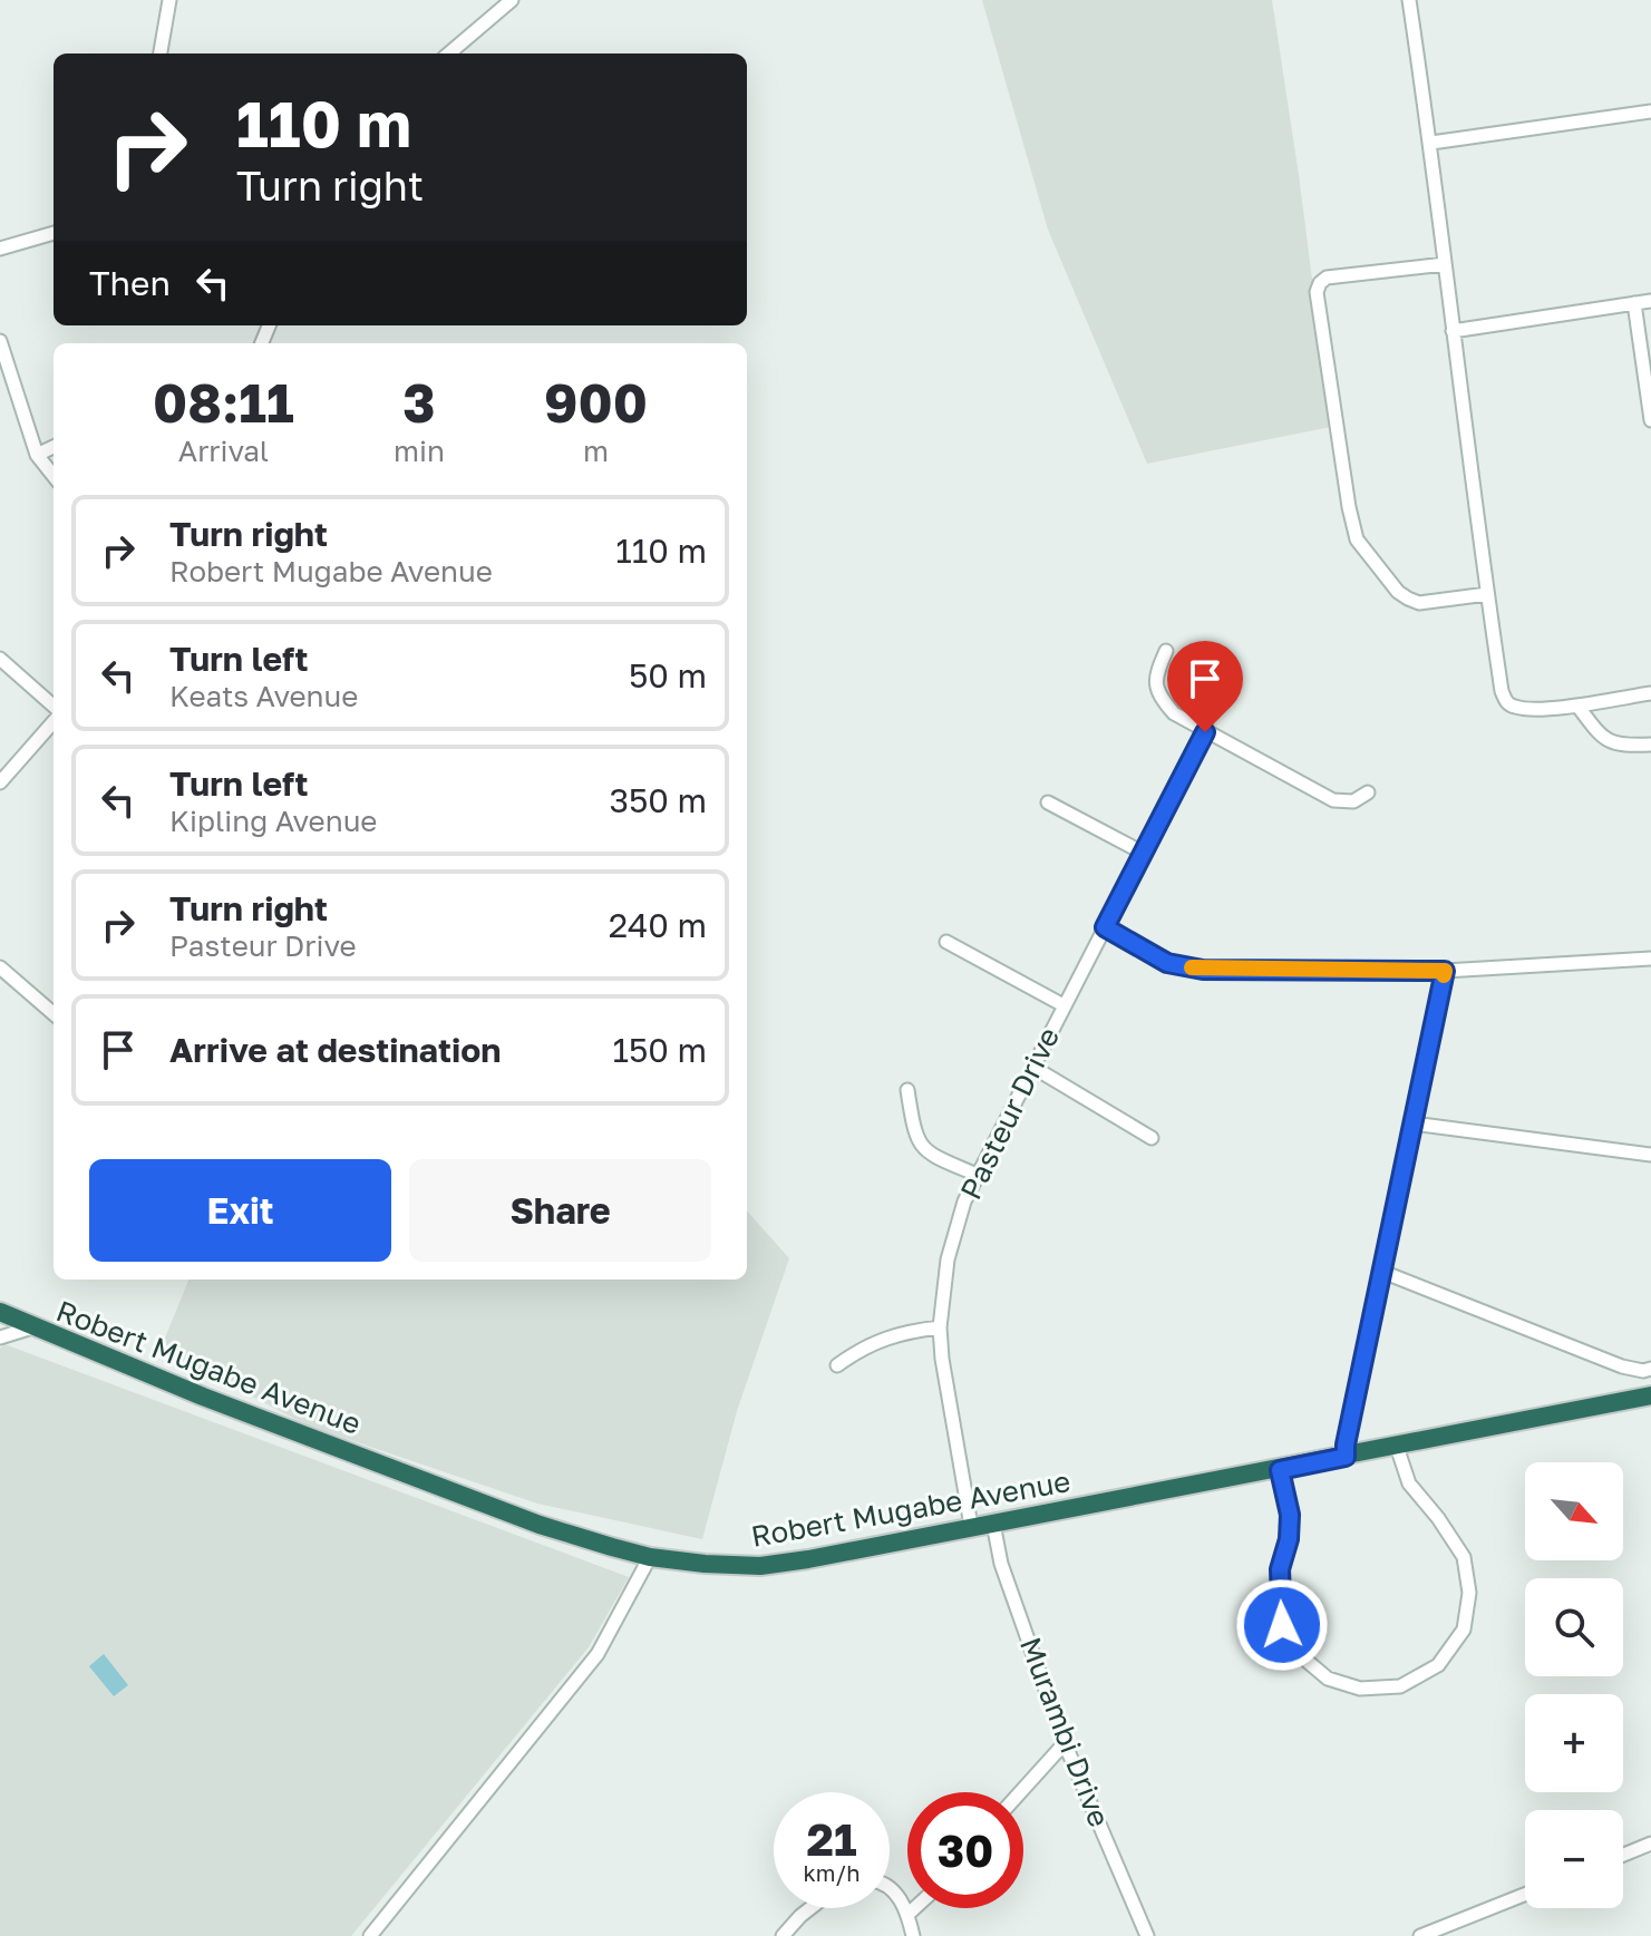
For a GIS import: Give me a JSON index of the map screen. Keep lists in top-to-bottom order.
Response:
{
  "streets": {
    "highway": ["Robert Mugabe Avenue"],
    "street": ["Pasteur Drive", "Murambi Drive"]
  },
  "crossings": [
    ["Pasteur Drive", "Robert Mugabe Avenue"],
    ["Robert Mugabe Avenue", "Murambi Drive"]
  ],
  "north": "bottom right",
  "page": {
    "turn": ["110 m", "Turn right"],
    "then": "Then",
    "eta": [
      "08:11",
      "Arrival",
      "3",
      "min",
      "900",
      "m"
    ],
    "list": [
      {
        "name": "Turn right",
        "note": "Robert Mugabe Avenue",
        "value": "110 m"
      },
      {
        "name": "Turn left",
        "note": "Keats Avenue",
        "value": "50 m"
      },
      {
        "name": "Turn left",
        "note": "Kipling Avenue",
        "value": "350 m"
      },
      {
        "name": "Turn right",
        "note": "Pasteur Drive",
        "value": "240 m"
      },
      {
        "name": "Arrive at destination",
        "value": "150 m"
      }
    ],
    "buttons": ["Exit", "Share"],
    "map_buttons": ["+", "−"],
    "speed": "21 km/h",
    "limit": "30"
  }
}
